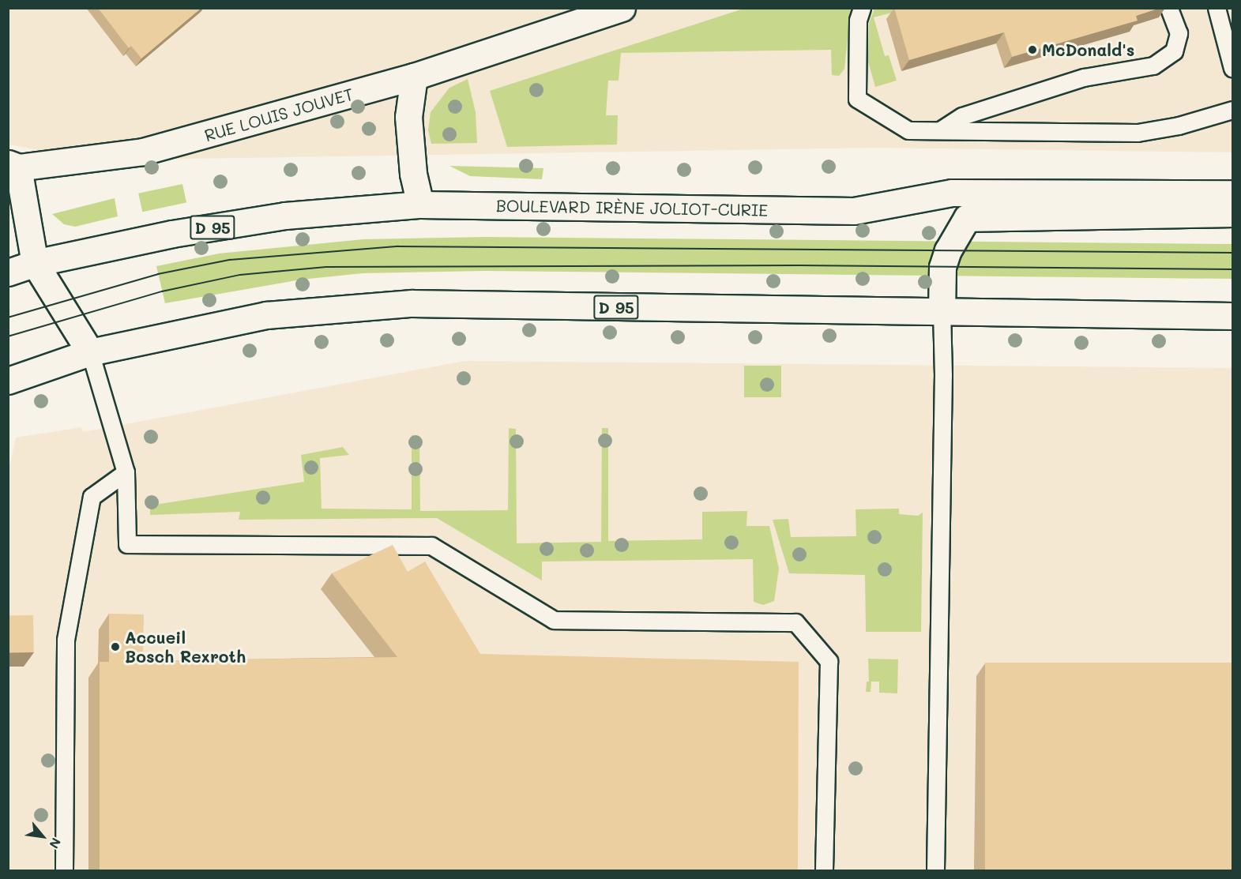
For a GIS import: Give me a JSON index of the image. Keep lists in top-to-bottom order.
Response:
{
  "streets": {
    "main road": ["RUE LOUIS JOUVET", "BOULEVARD IRÈNE JOLIOT-CURIE", "D 95"]
  },
  "places": ["McDonald's", "Accueil Bosch Rexroth"],
  "north": "bottom right"
}
